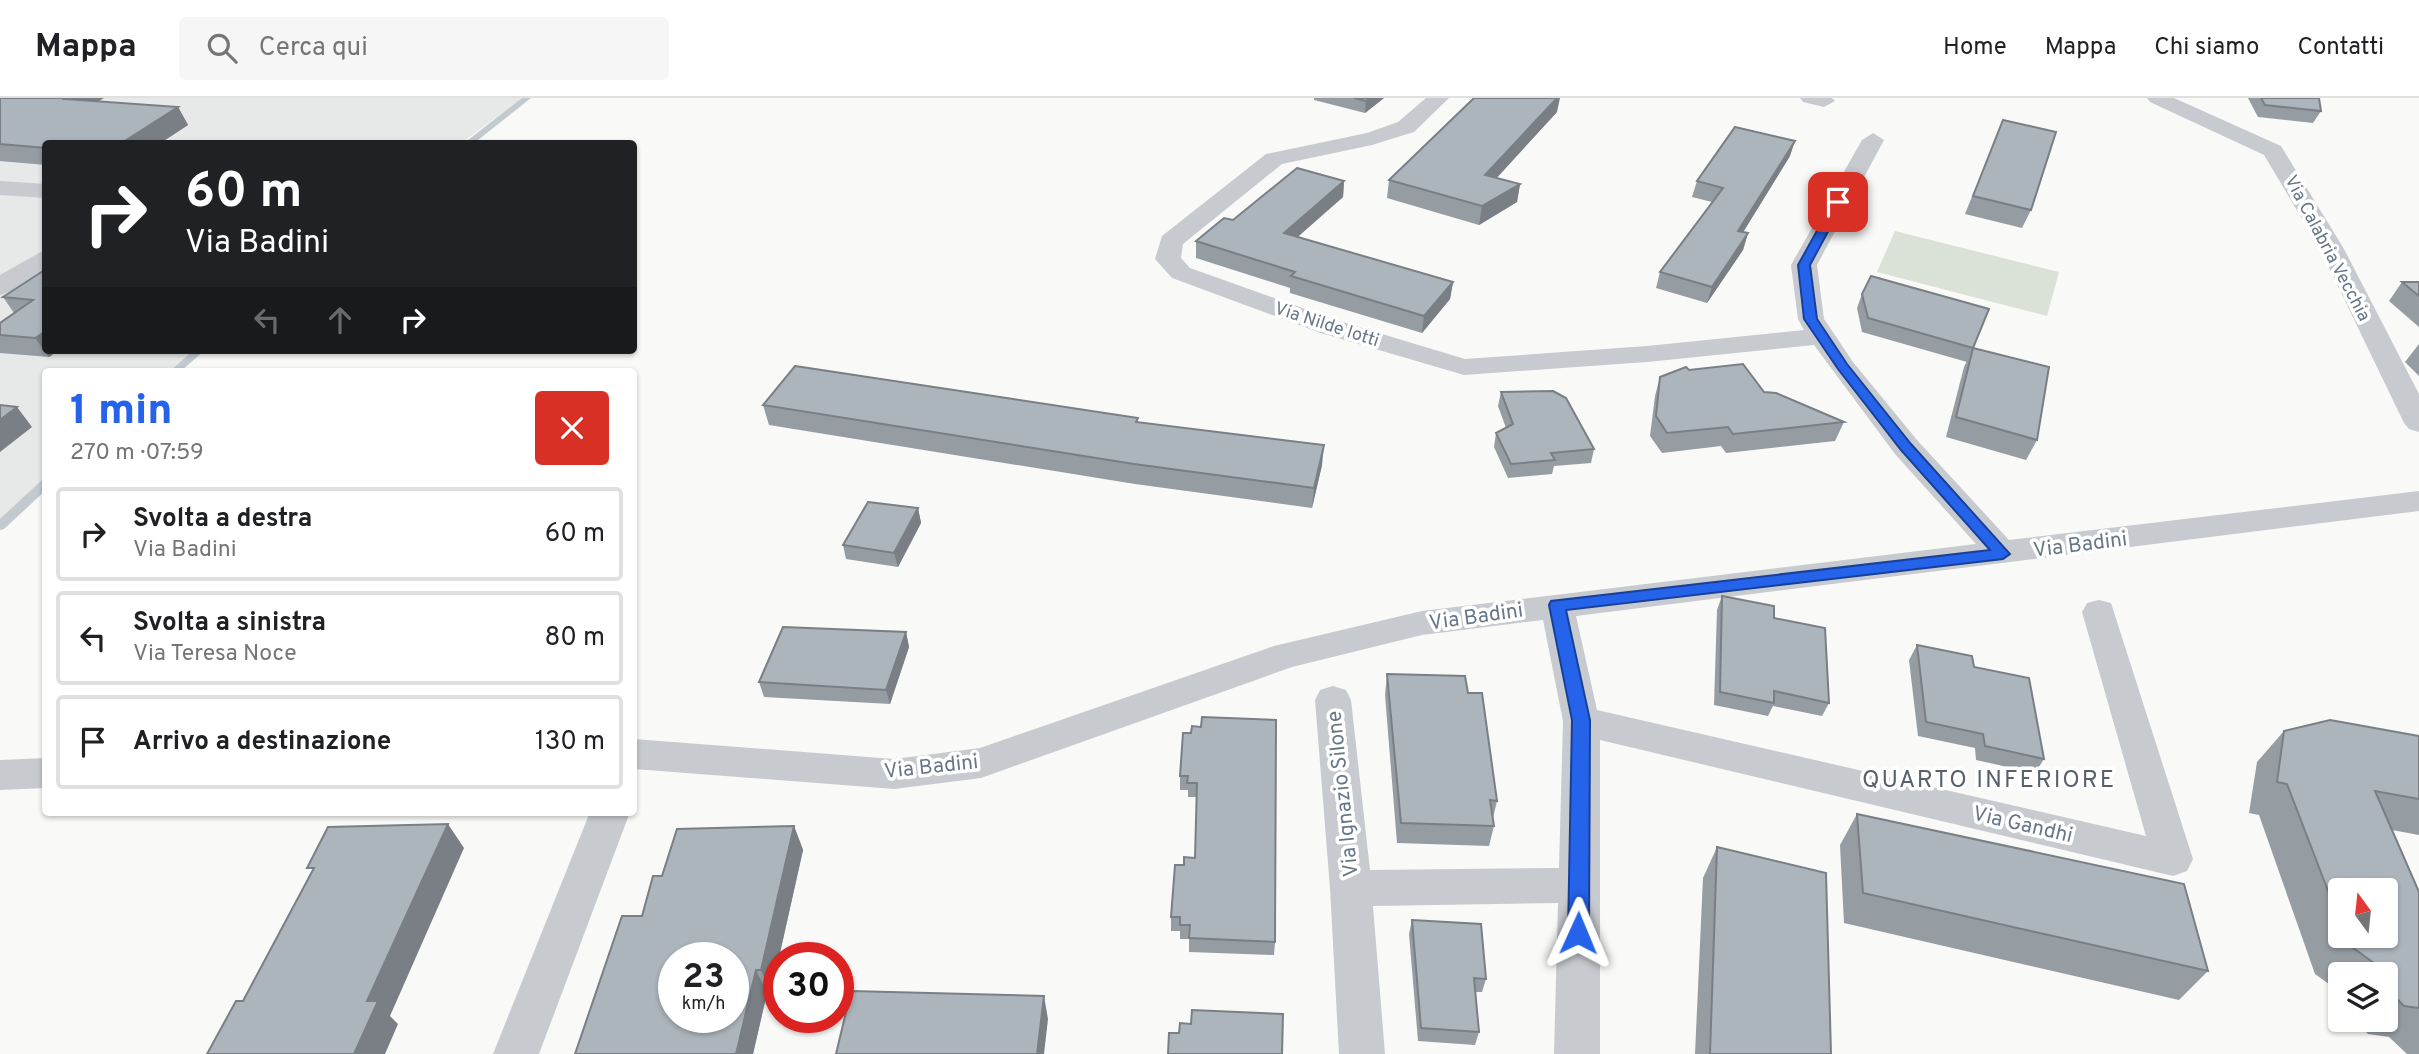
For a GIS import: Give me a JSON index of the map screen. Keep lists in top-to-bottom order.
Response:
{
  "streets": {
    "street": [
      "Via Calabria Vecchia",
      "Via Nilde Iotti",
      "Via Badini",
      "Via Ignazio Silone",
      "Via Gandhi"
    ]
  },
  "districts": ["QUARTO INFERIORE"],
  "north": "top",
  "page": {
    "header": "Mappa",
    "search": "Cerca qui",
    "nav": [
      "Home",
      "Mappa",
      "Chi siamo",
      "Contatti"
    ],
    "turn": ["60 m", "Via Badini"],
    "heading": ["1 min", "270 m · 07:59"],
    "list": [
      {
        "name": "Svolta a destra",
        "note": "Via Badini",
        "value": "60 m"
      },
      {
        "name": "Svolta a sinistra",
        "note": "Via Teresa Noce",
        "value": "80 m"
      },
      {
        "name": "Arrivo a destinazione",
        "value": "130 m"
      }
    ],
    "speed": "23 km/h",
    "limit": "30"
  }
}
